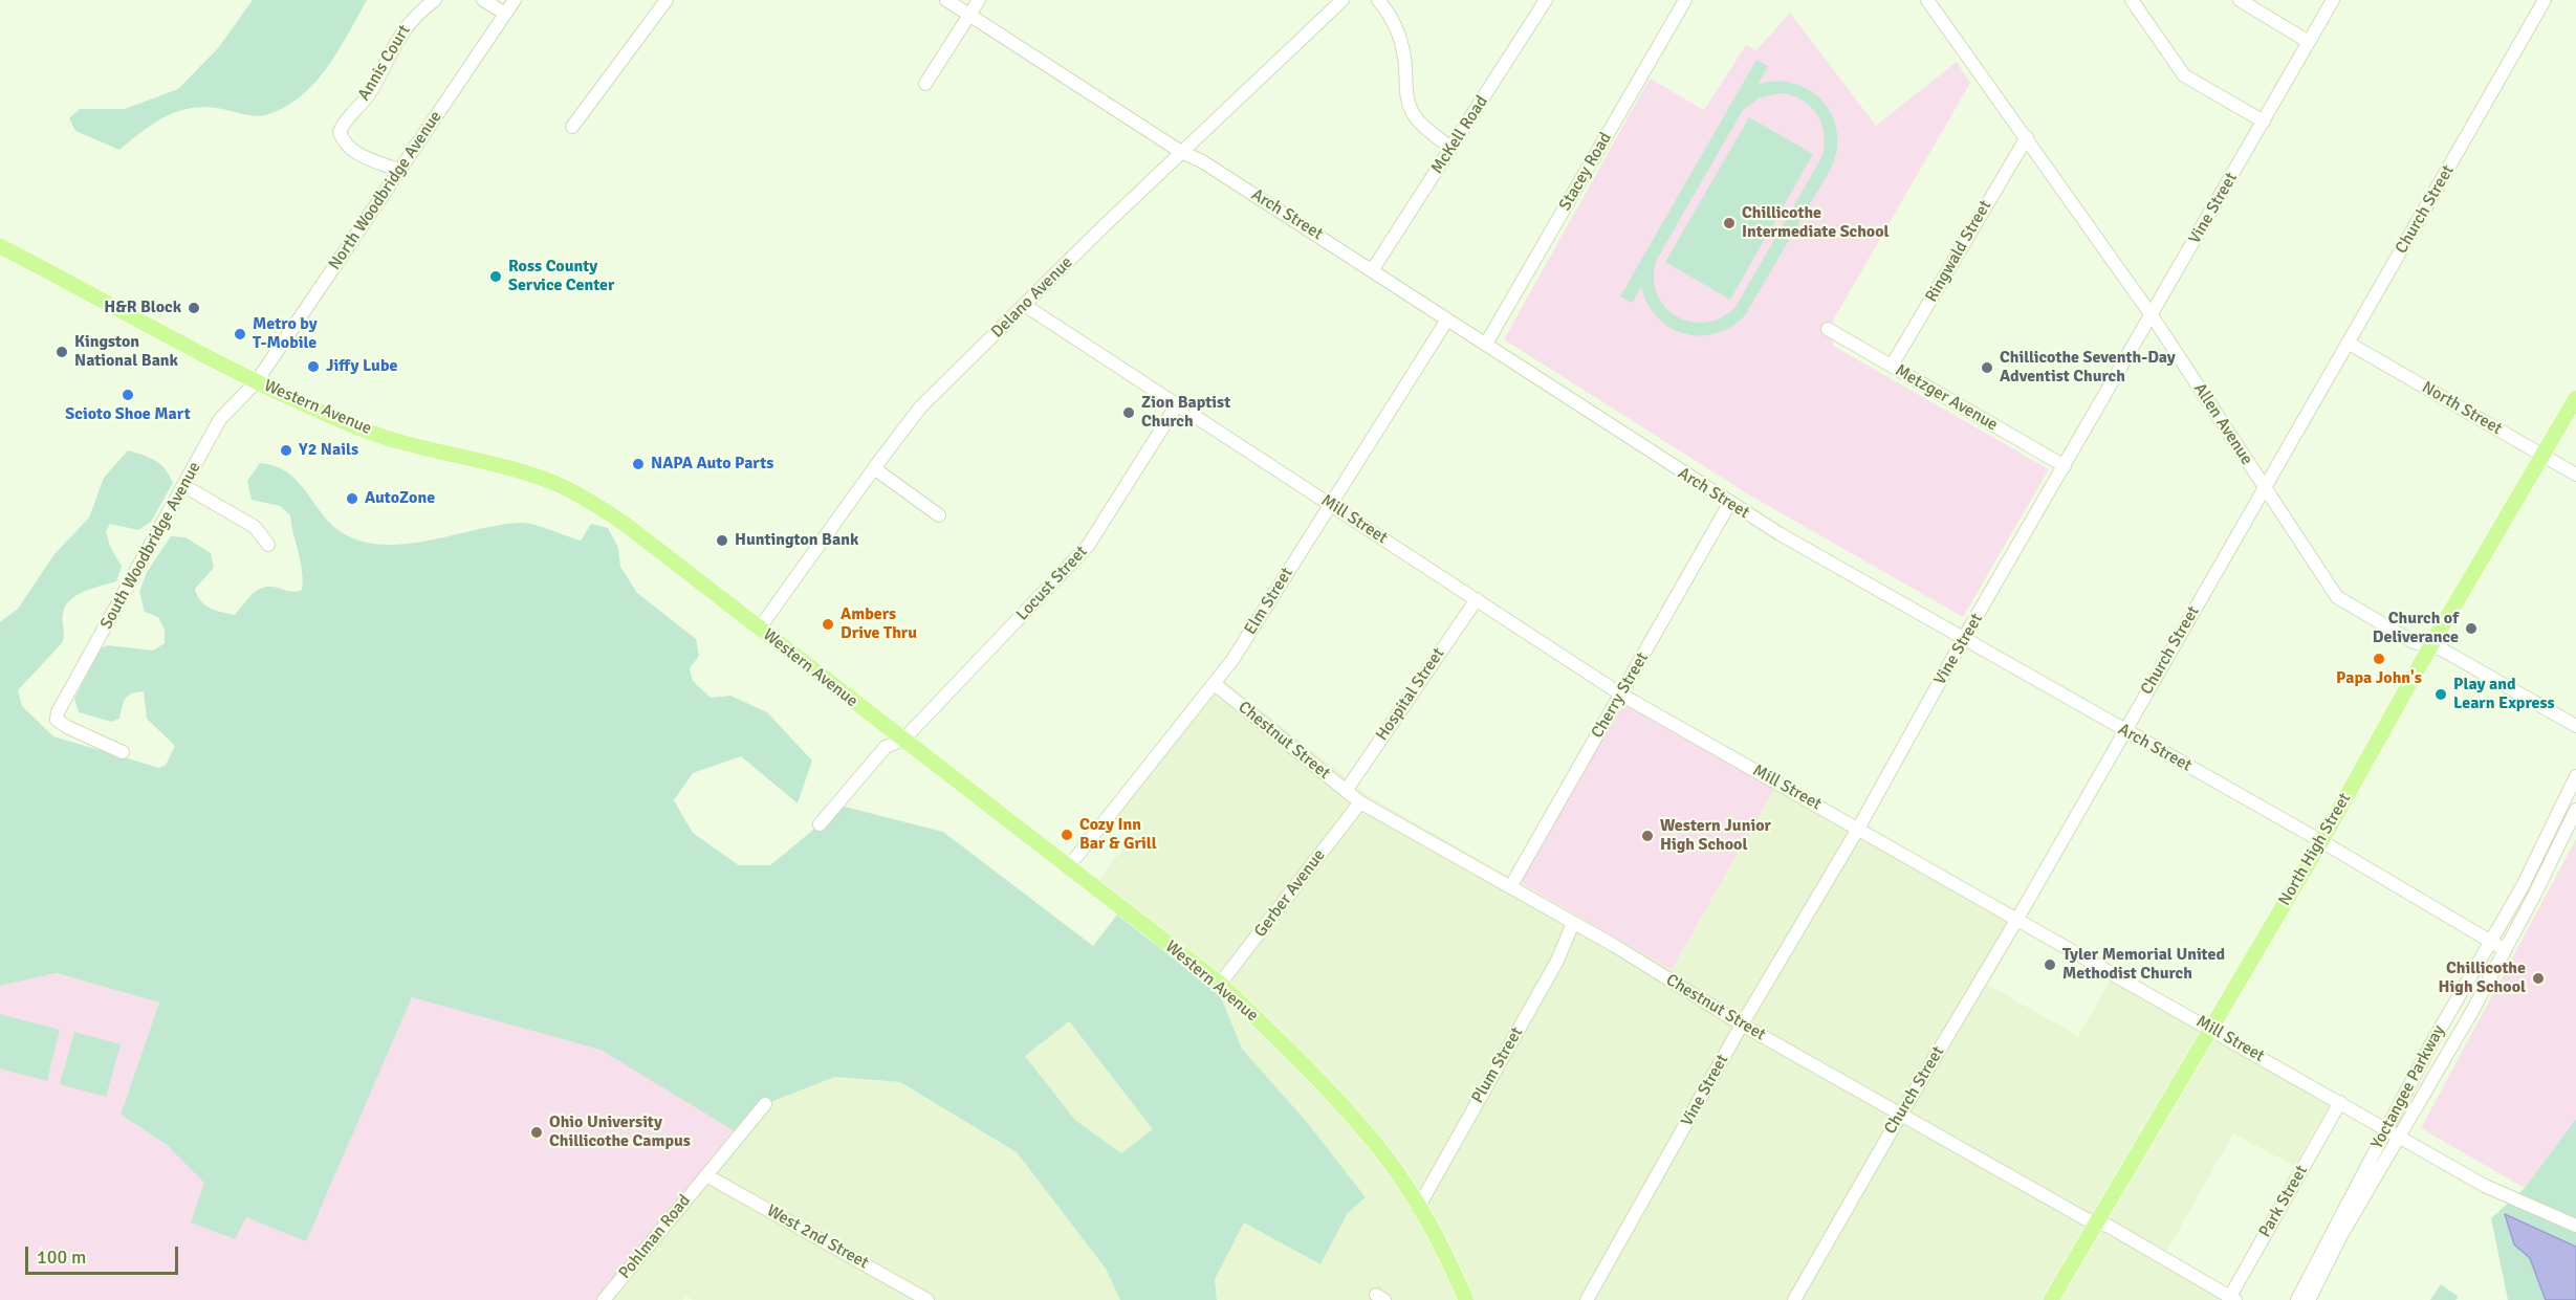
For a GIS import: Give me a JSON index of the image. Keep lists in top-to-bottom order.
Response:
{
  "streets": {
    "main road": ["Western Avenue", "North High Street"],
    "street": [
      "Annis Court",
      "McKell Road",
      "Stacey Road",
      "North Woodbridge Avenue",
      "Vine Street",
      "Church Street",
      "Arch Street",
      "Ringwald Street",
      "Delano Avenue",
      "Metzger Avenue",
      "North Street",
      "Allen Avenue",
      "Mill Street",
      "South Woodbridge Avenue",
      "Locust Street",
      "Elm Street",
      "Hospital Street",
      "Cherry Street",
      "Chestnut Street",
      "Gerber Avenue",
      "Plum Street",
      "Yoctangee Parkway",
      "Park Street",
      "Pohlman Road",
      "West 2nd Street"
    ]
  },
  "crossings": [
    ["Annis Court", "North Woodbridge Avenue"],
    ["McKell Road", "Arch Street"],
    ["Stacey Road", "Arch Street"],
    ["North Woodbridge Avenue", "Western Avenue"],
    ["North Woodbridge Avenue", "South Woodbridge Avenue"],
    ["Vine Street", "Arch Street"],
    ["Vine Street", "Metzger Avenue"],
    ["Vine Street", "Allen Avenue"],
    ["Vine Street", "Mill Street"],
    ["Vine Street", "Chestnut Street"],
    ["Church Street", "Arch Street"],
    ["Church Street", "North Street"],
    ["Church Street", "Allen Avenue"],
    ["Church Street", "Mill Street"],
    ["Church Street", "Chestnut Street"],
    ["Arch Street", "Delano Avenue"],
    ["Arch Street", "Elm Street"],
    ["Arch Street", "Cherry Street"],
    ["Arch Street", "North High Street"],
    ["Arch Street", "Yoctangee Parkway"],
    ["Ringwald Street", "Metzger Avenue"],
    ["Ringwald Street", "Allen Avenue"],
    ["Delano Avenue", "Western Avenue"],
    ["Delano Avenue", "Mill Street"],
    ["Western Avenue", "South Woodbridge Avenue"],
    ["Western Avenue", "Locust Street"],
    ["Western Avenue", "Elm Street"],
    ["Western Avenue", "Gerber Avenue"],
    ["Western Avenue", "Plum Street"],
    ["North Street", "North High Street"],
    ["Allen Avenue", "North High Street"],
    ["Mill Street", "Locust Street"],
    ["Mill Street", "Elm Street"],
    ["Mill Street", "Hospital Street"],
    ["Mill Street", "Cherry Street"],
    ["Mill Street", "North High Street"],
    ["Mill Street", "Yoctangee Parkway"],
    ["Mill Street", "Park Street"],
    ["Elm Street", "Chestnut Street"],
    ["Hospital Street", "Chestnut Street"],
    ["Cherry Street", "Chestnut Street"],
    ["Chestnut Street", "North High Street"],
    ["Chestnut Street", "Gerber Avenue"],
    ["Chestnut Street", "Plum Street"],
    ["Chestnut Street", "Park Street"],
    ["Pohlman Road", "West 2nd Street"]
  ],
  "places": [
    "Chillicothe Intermediate School",
    "Ross County Service Center",
    "H&R Block",
    "Metro by T-Mobile",
    "Kingston National Bank",
    "Jiffy Lube",
    "Chillicothe Seventh-Day Adventist Church",
    "Scioto Shoe Mart",
    "Zion Baptist Church",
    "Y2 Nails",
    "NAPA Auto Parts",
    "AutoZone",
    "Huntington Bank",
    "Ambers Drive Thru",
    "Church of Deliverance",
    "Papa John's",
    "Play and Learn Express",
    "Cozy Inn Bar & Grill",
    "Western Junior High School",
    "Tyler Memorial United Methodist Church",
    "Chillicothe High School",
    "Ohio University Chillicothe Campus"
  ],
  "scale_bar": "100 m"
}
